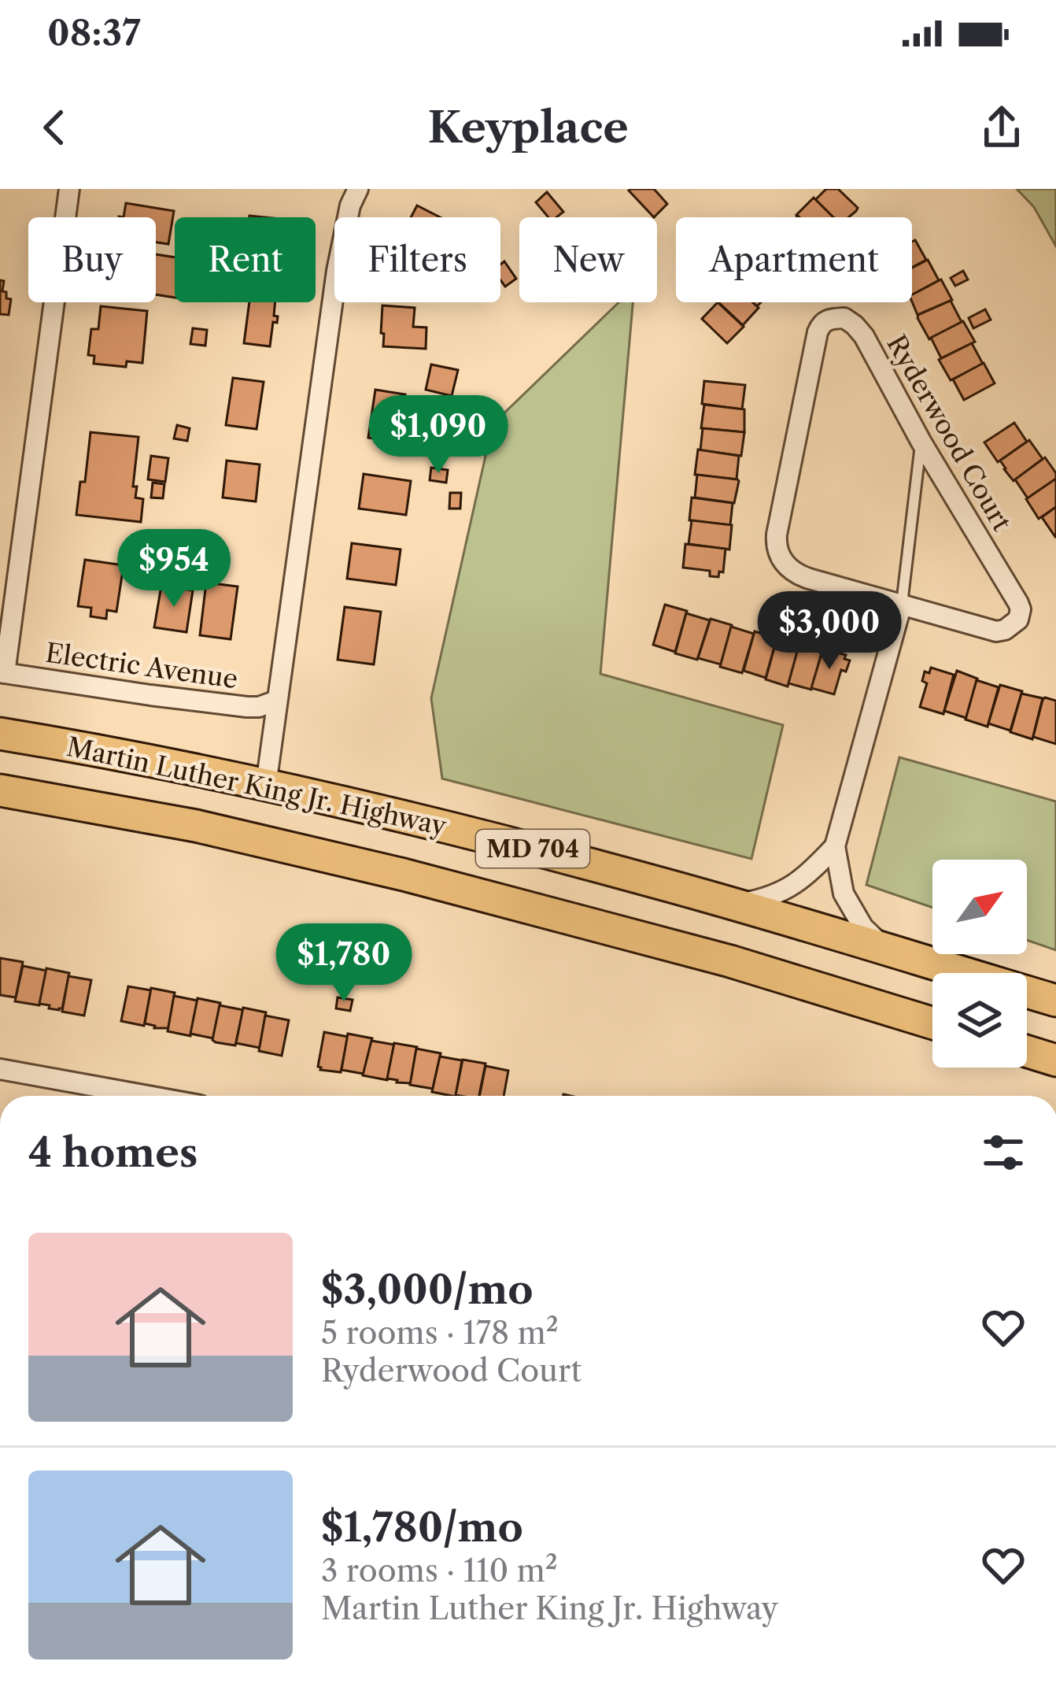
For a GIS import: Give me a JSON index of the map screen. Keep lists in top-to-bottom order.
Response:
{
  "streets": {
    "main road": ["Martin Luther King Jr. Highway", "MD 704"],
    "street": ["Ryderwood Court", "Electric Avenue"]
  },
  "north": "top right",
  "page": {
    "status": "08:37",
    "header": "Keyplace",
    "chip": [
      "Buy",
      "Rent",
      "Filters",
      "New",
      "Apartment"
    ],
    "price": [
      "$1,090",
      "$954",
      "$3,000",
      "$1,780"
    ],
    "heading": "4 homes",
    "list": [
      {
        "name": "$3,000/mo",
        "note": "5 rooms · 178 m² · Ryderwood Court"
      },
      {
        "name": "$1,780/mo",
        "note": "3 rooms · 110 m² · Martin Luther King Jr. Highway"
      }
    ]
  }
}
